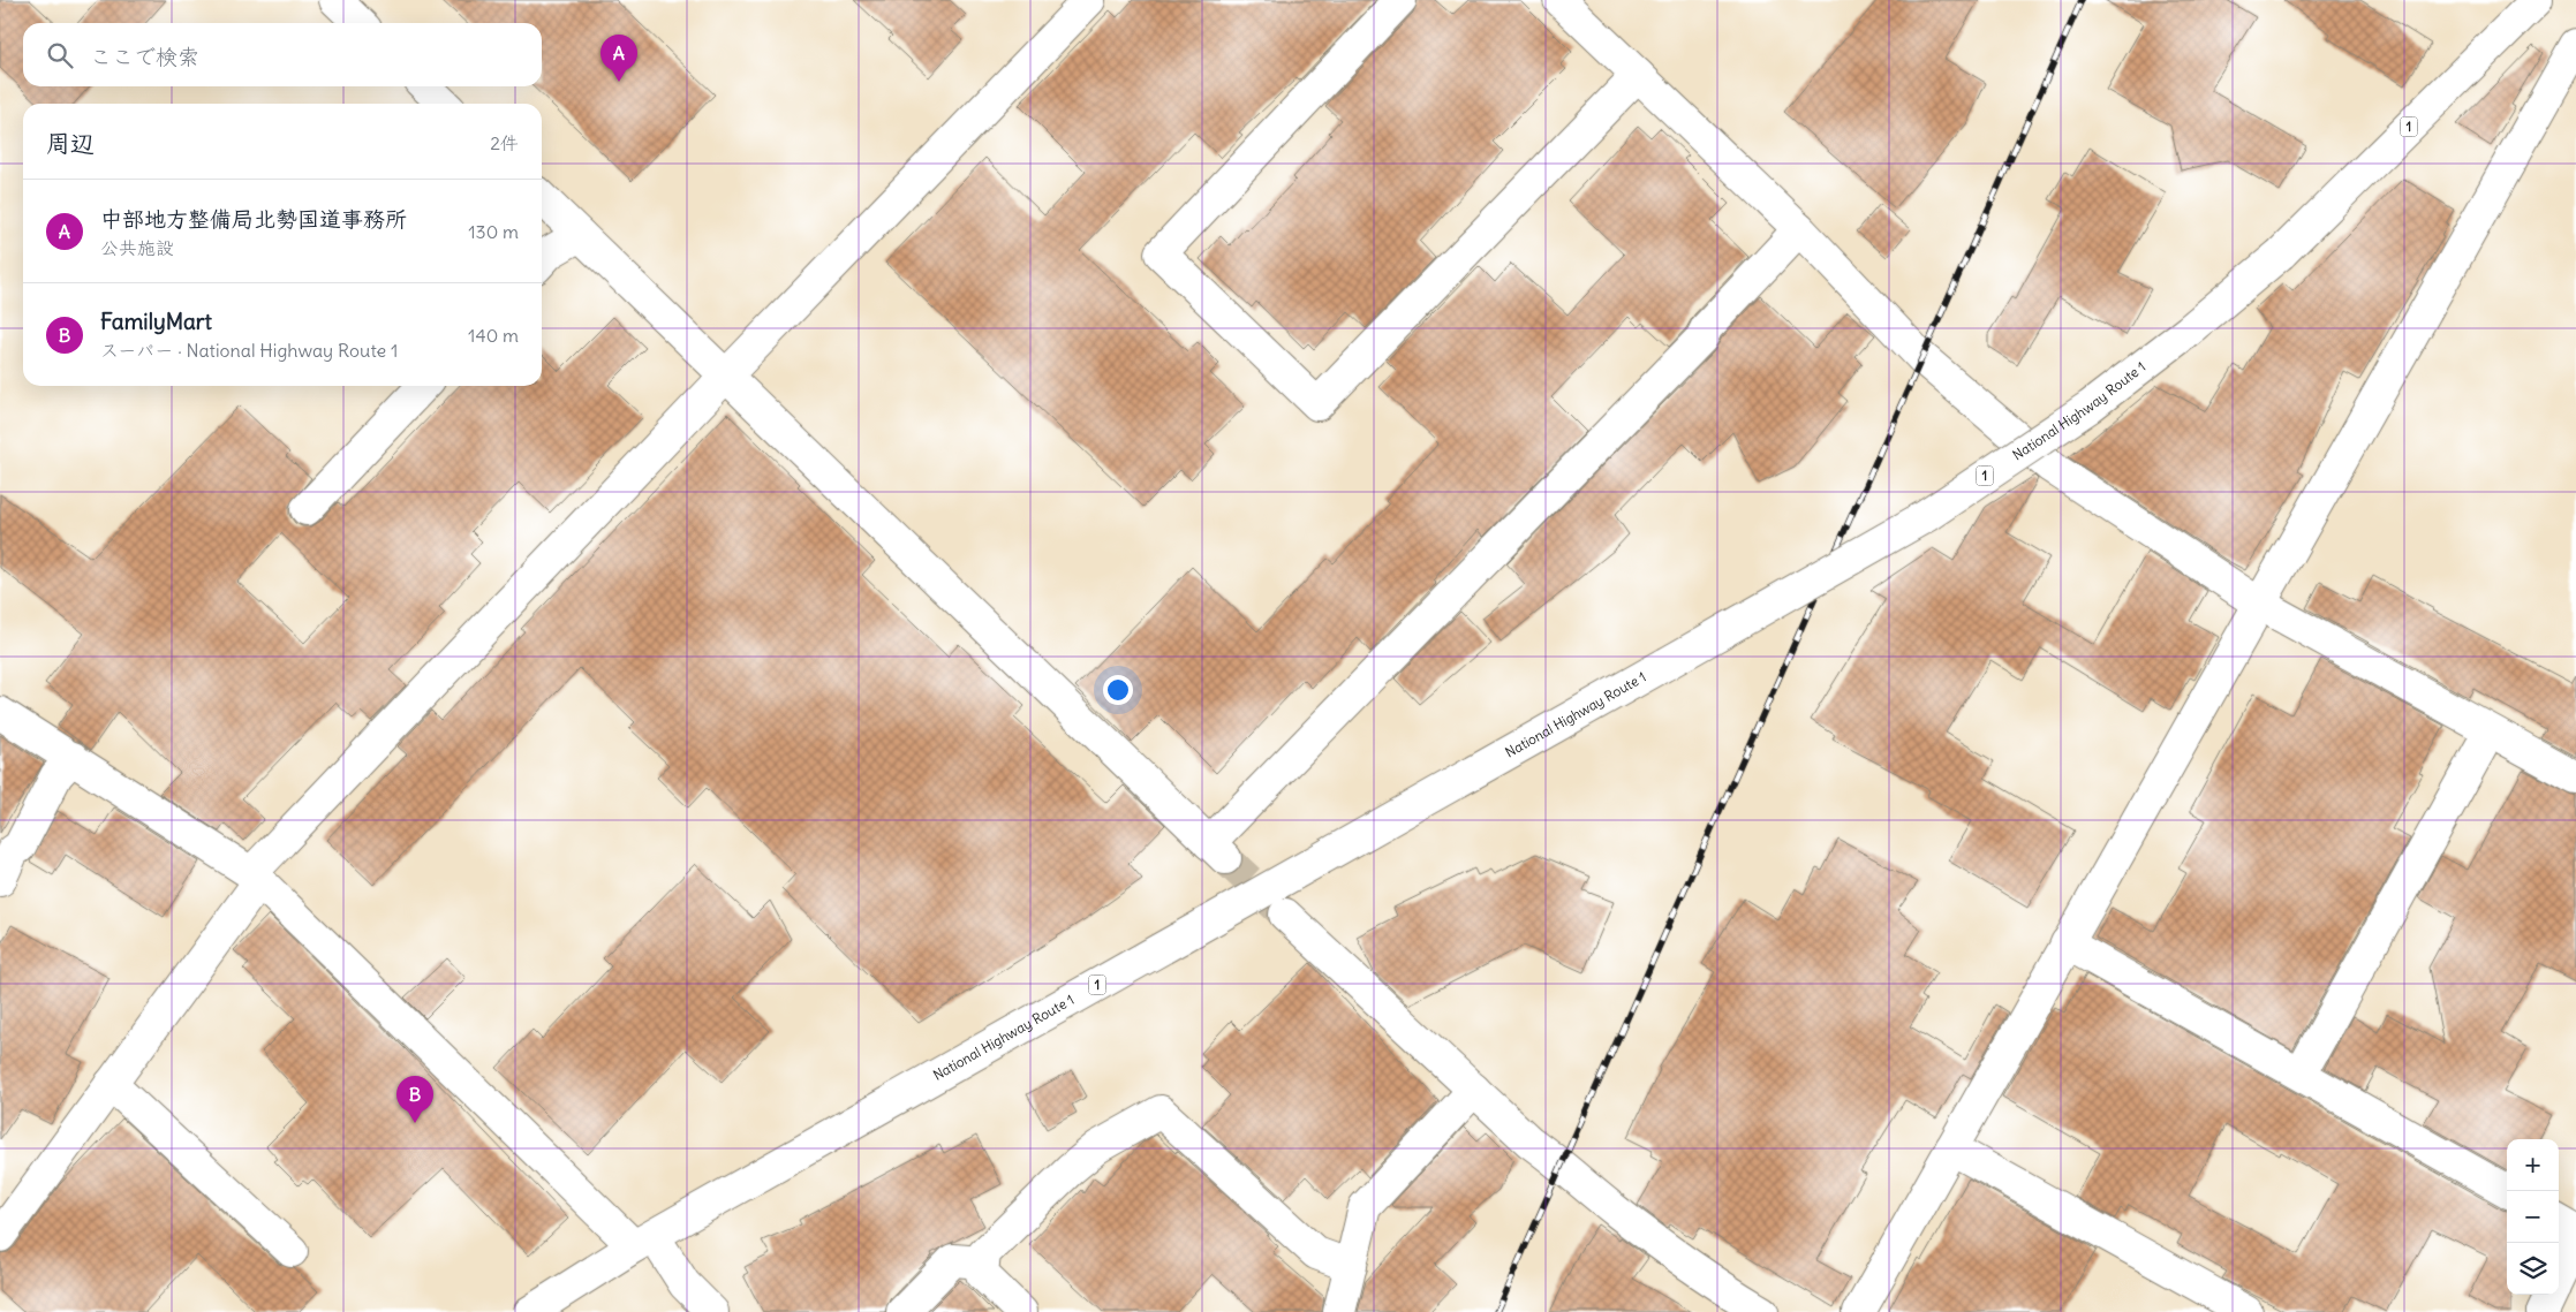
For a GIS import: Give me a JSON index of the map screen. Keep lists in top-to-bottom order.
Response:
{
  "streets": {
    "main road": ["1", "National Highway Route 1"]
  },
  "page": {
    "search": "ここで検索",
    "pins": ["A", "B"],
    "heading": ["周辺", "2件"],
    "list": [
      {
        "mark": "A",
        "name": "中部地方整備局北勢国道事務所",
        "note": "公共施設",
        "value": "130 m"
      },
      {
        "mark": "B",
        "name": "FamilyMart",
        "note": "スーパー · National Highway Route 1",
        "value": "140 m"
      }
    ],
    "map_buttons": ["+", "−"]
  }
}
